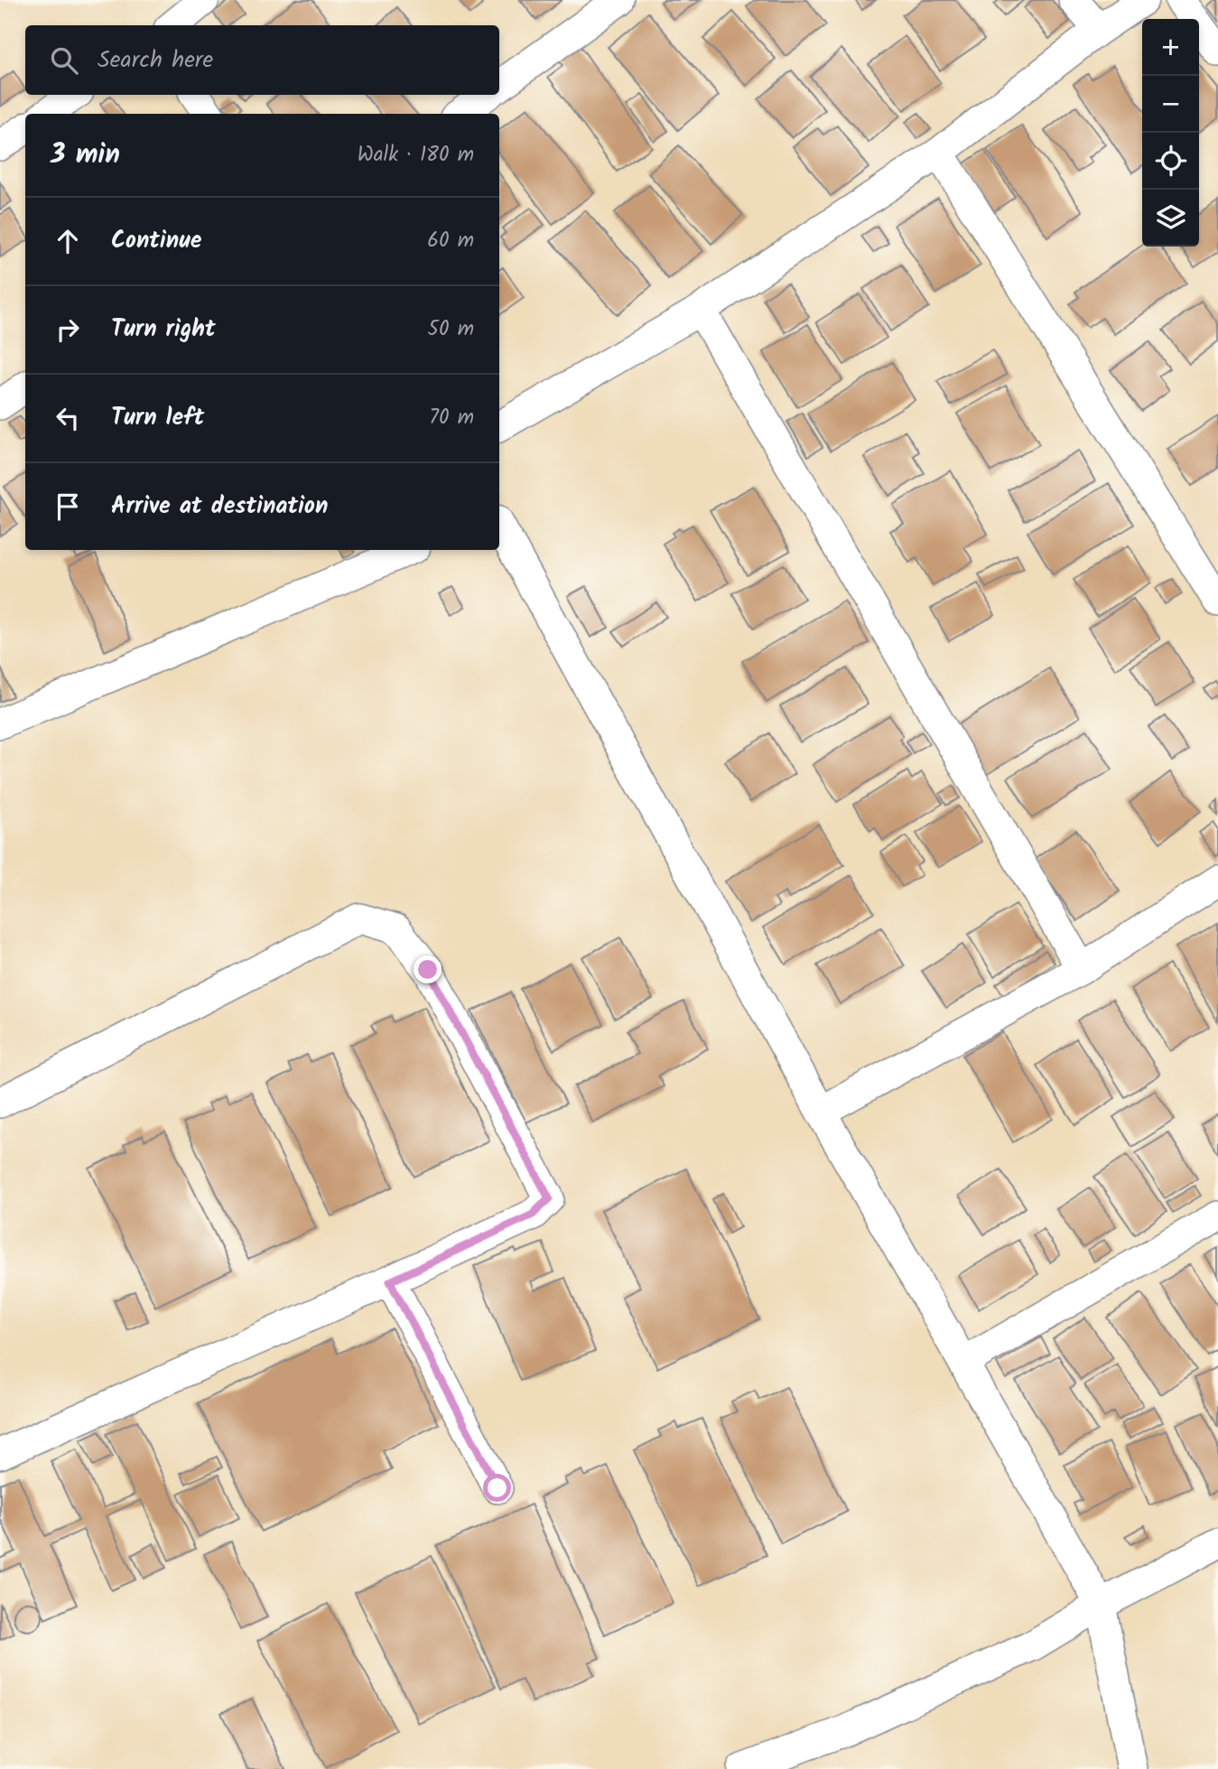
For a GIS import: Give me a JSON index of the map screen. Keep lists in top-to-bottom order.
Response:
{
  "page": {
    "map_buttons": ["+", "−"],
    "search": "Search here",
    "heading": ["3 min", "Walk · 180 m"],
    "list": [
      ["Continue", "60 m"],
      ["Turn right", "50 m"],
      ["Turn left", "70 m"],
      "Arrive at destination"
    ]
  }
}
